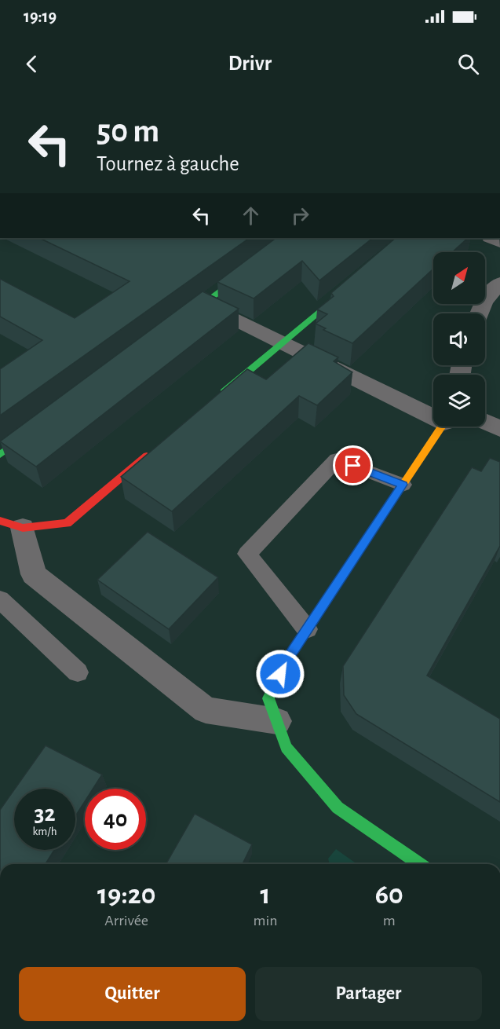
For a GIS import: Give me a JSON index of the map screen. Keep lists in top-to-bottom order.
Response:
{
  "north": "top right",
  "page": {
    "status": "19:19",
    "header": "Drivr",
    "turn": ["50 m", "Tournez à gauche"],
    "speed": "32 km/h",
    "limit": "40",
    "eta": [
      "19:20",
      "Arrivée",
      "1",
      "min",
      "60",
      "m"
    ],
    "buttons": ["Quitter", "Partager"]
  }
}
